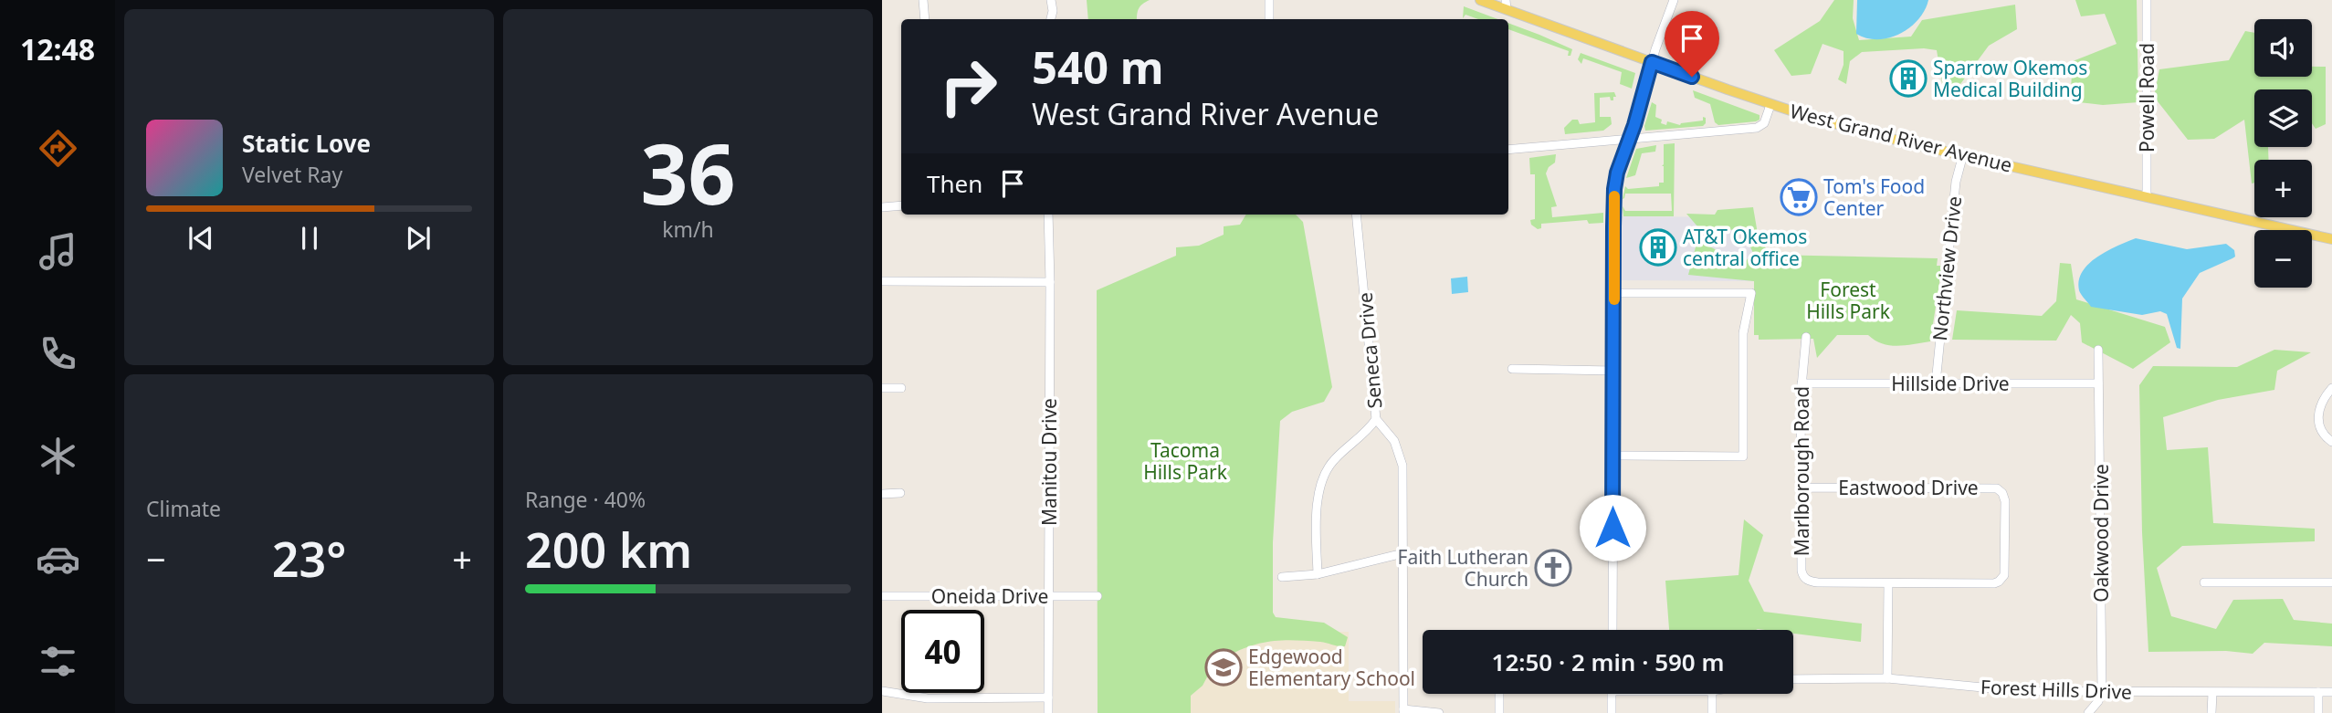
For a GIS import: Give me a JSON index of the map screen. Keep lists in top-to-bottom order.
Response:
{
  "streets": {
    "main road": ["West Grand River Avenue"],
    "street": [
      "Powell Road",
      "Northview Drive",
      "Seneca Drive",
      "Hillside Drive",
      "Manitou Drive",
      "Marlborough Road",
      "Eastwood Drive",
      "Oakwood Drive",
      "Oneida Drive",
      "Forest Hills Drive"
    ]
  },
  "crossings": [
    ["Powell Road", "West Grand River Avenue"],
    ["West Grand River Avenue", "Northview Drive"],
    ["Northview Drive", "Hillside Drive"],
    ["Hillside Drive", "Marlborough Road"],
    ["Hillside Drive", "Oakwood Drive"],
    ["Manitou Drive", "Oneida Drive"],
    ["Marlborough Road", "Eastwood Drive"],
    ["Oakwood Drive", "Forest Hills Drive"]
  ],
  "parks": ["Forest Hills Park", "Tacoma Hills Park"],
  "places": {
    "building": ["Sparrow Okemos Medical Building", "AT&T Okemos central office"],
    "supermarket": ["Tom's Food Center"],
    "church": ["Faith Lutheran Church"],
    "school or university": ["Edgewood Elementary School"]
  },
  "page": {
    "tabs": "12:48",
    "tile": [
      ["36", "km/h"],
      "Climate",
      ["Range · 40%", "200 km"]
    ],
    "map_buttons": ["+", "−"],
    "turn": ["540 m", "West Grand River Avenue"],
    "song": ["Static Love", "Velvet Ray"],
    "then": "Then",
    "heat": ["−", "23°", "+"],
    "limit": "40",
    "trip": "12:50 · 2 min · 590 m"
  }
}
